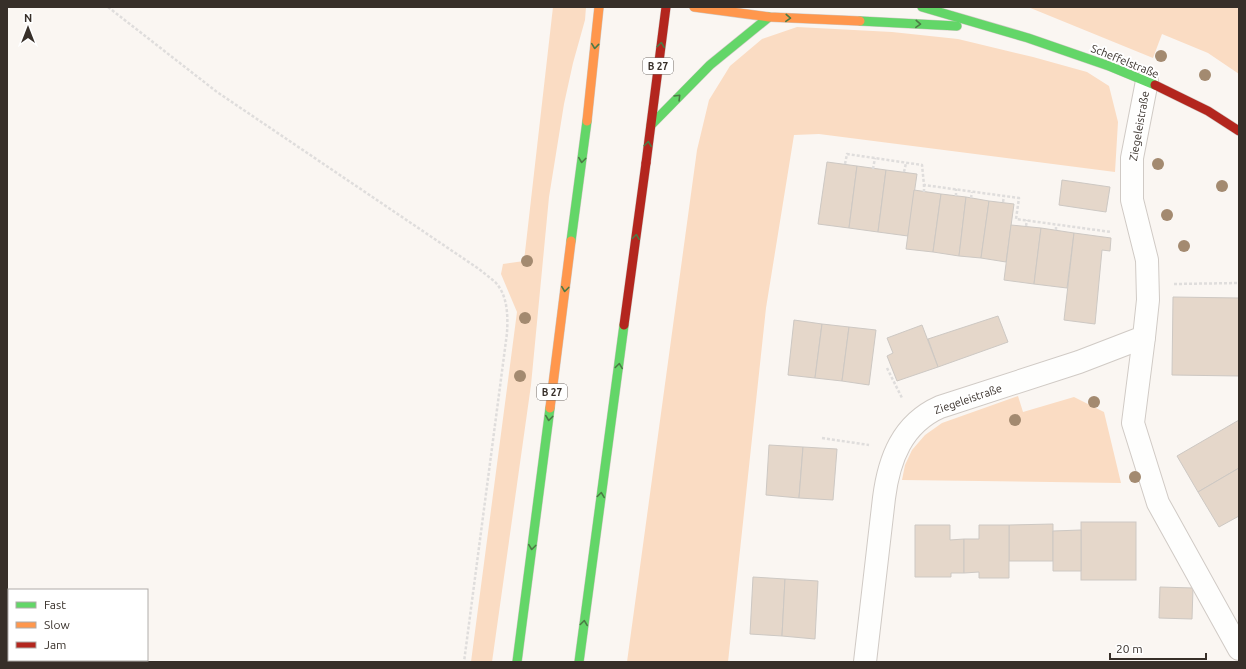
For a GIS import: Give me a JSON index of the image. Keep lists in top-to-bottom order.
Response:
{
  "streets": {
    "main road": ["Scheffelstraße", "B 27"],
    "street": ["Ziegeleistraße"]
  },
  "crossings": [
    ["Scheffelstraße", "Ziegeleistraße"]
  ],
  "legend": ["Fast", "Slow", "Jam"],
  "scale_bar": "20 m",
  "north": "top"
}
